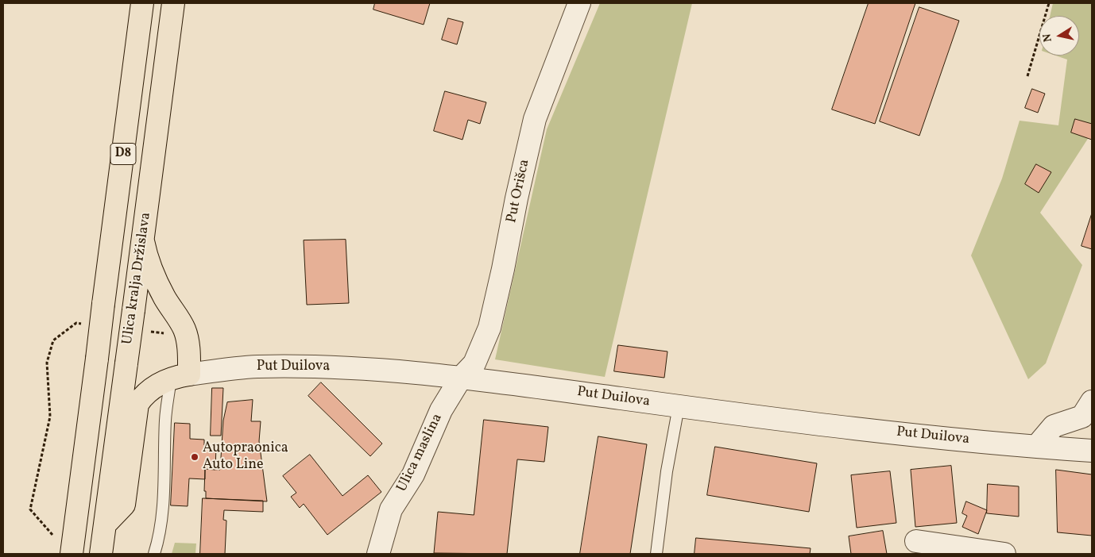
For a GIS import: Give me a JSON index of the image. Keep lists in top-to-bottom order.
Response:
{
  "streets": {
    "highway": ["D8", "Ulica kralja Držislava"],
    "street": ["Put Orišca", "Put Duilova", "Ulica maslina"]
  },
  "crossings": [
    ["Put Orišca", "Put Duilova"],
    ["Put Orišca", "Ulica maslina"],
    ["Put Duilova", "Ulica maslina"]
  ],
  "places": ["Autopraonica Auto Line"],
  "north": "left"
}
